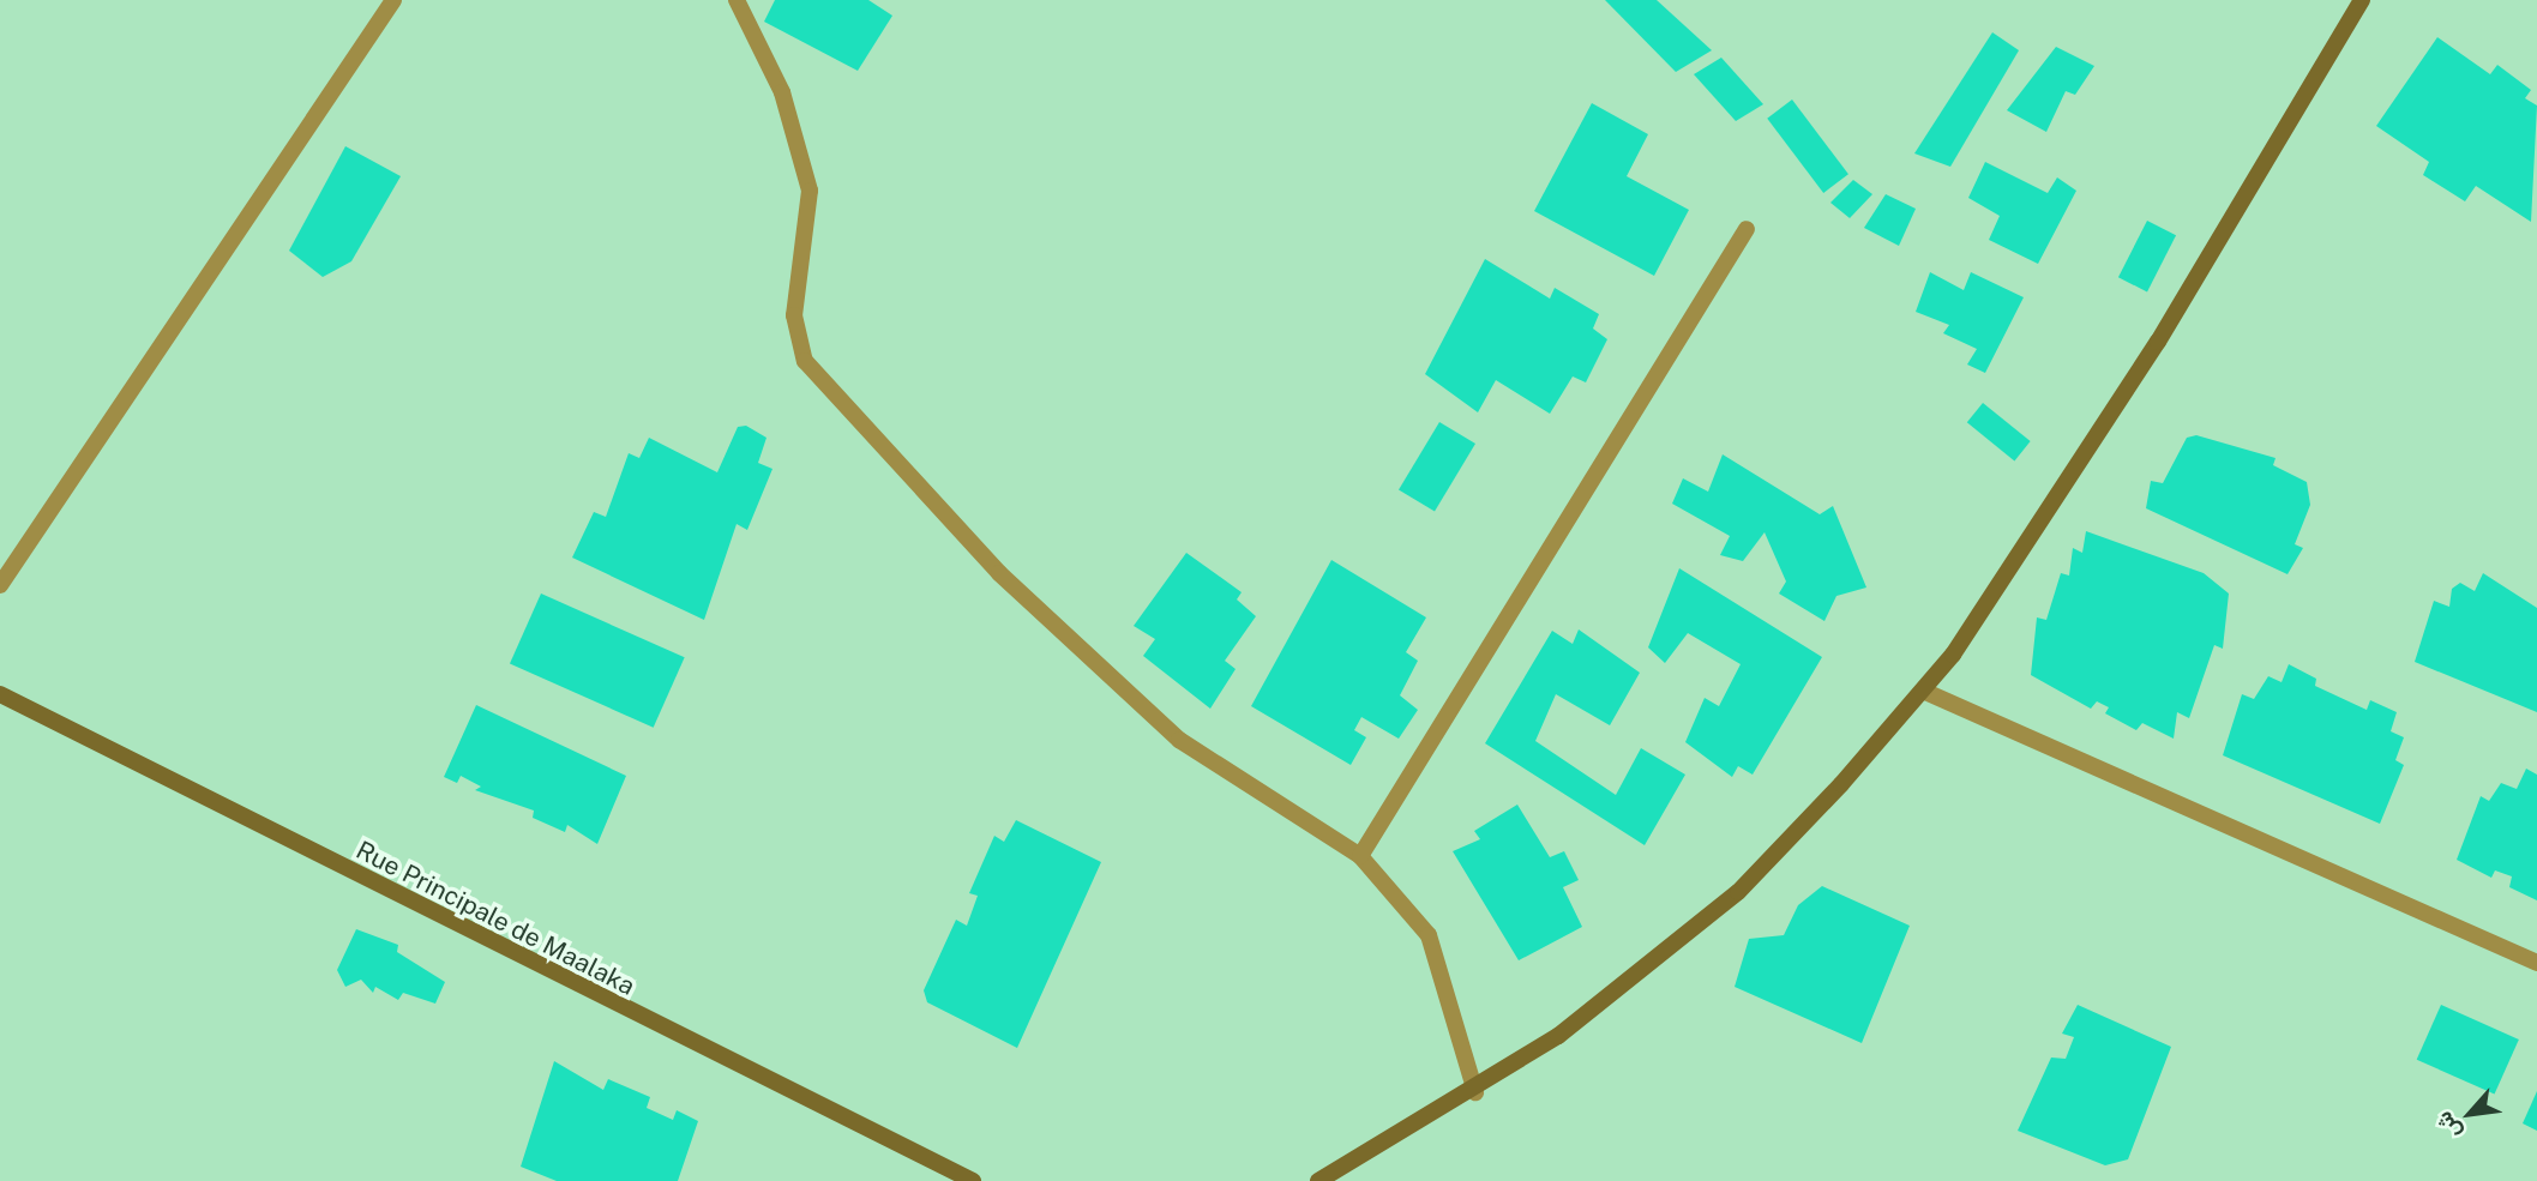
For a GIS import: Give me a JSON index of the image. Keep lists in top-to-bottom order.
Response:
{
  "streets": {
    "street": ["Rue Principale de Maalaka"]
  },
  "north": "bottom left"
}
